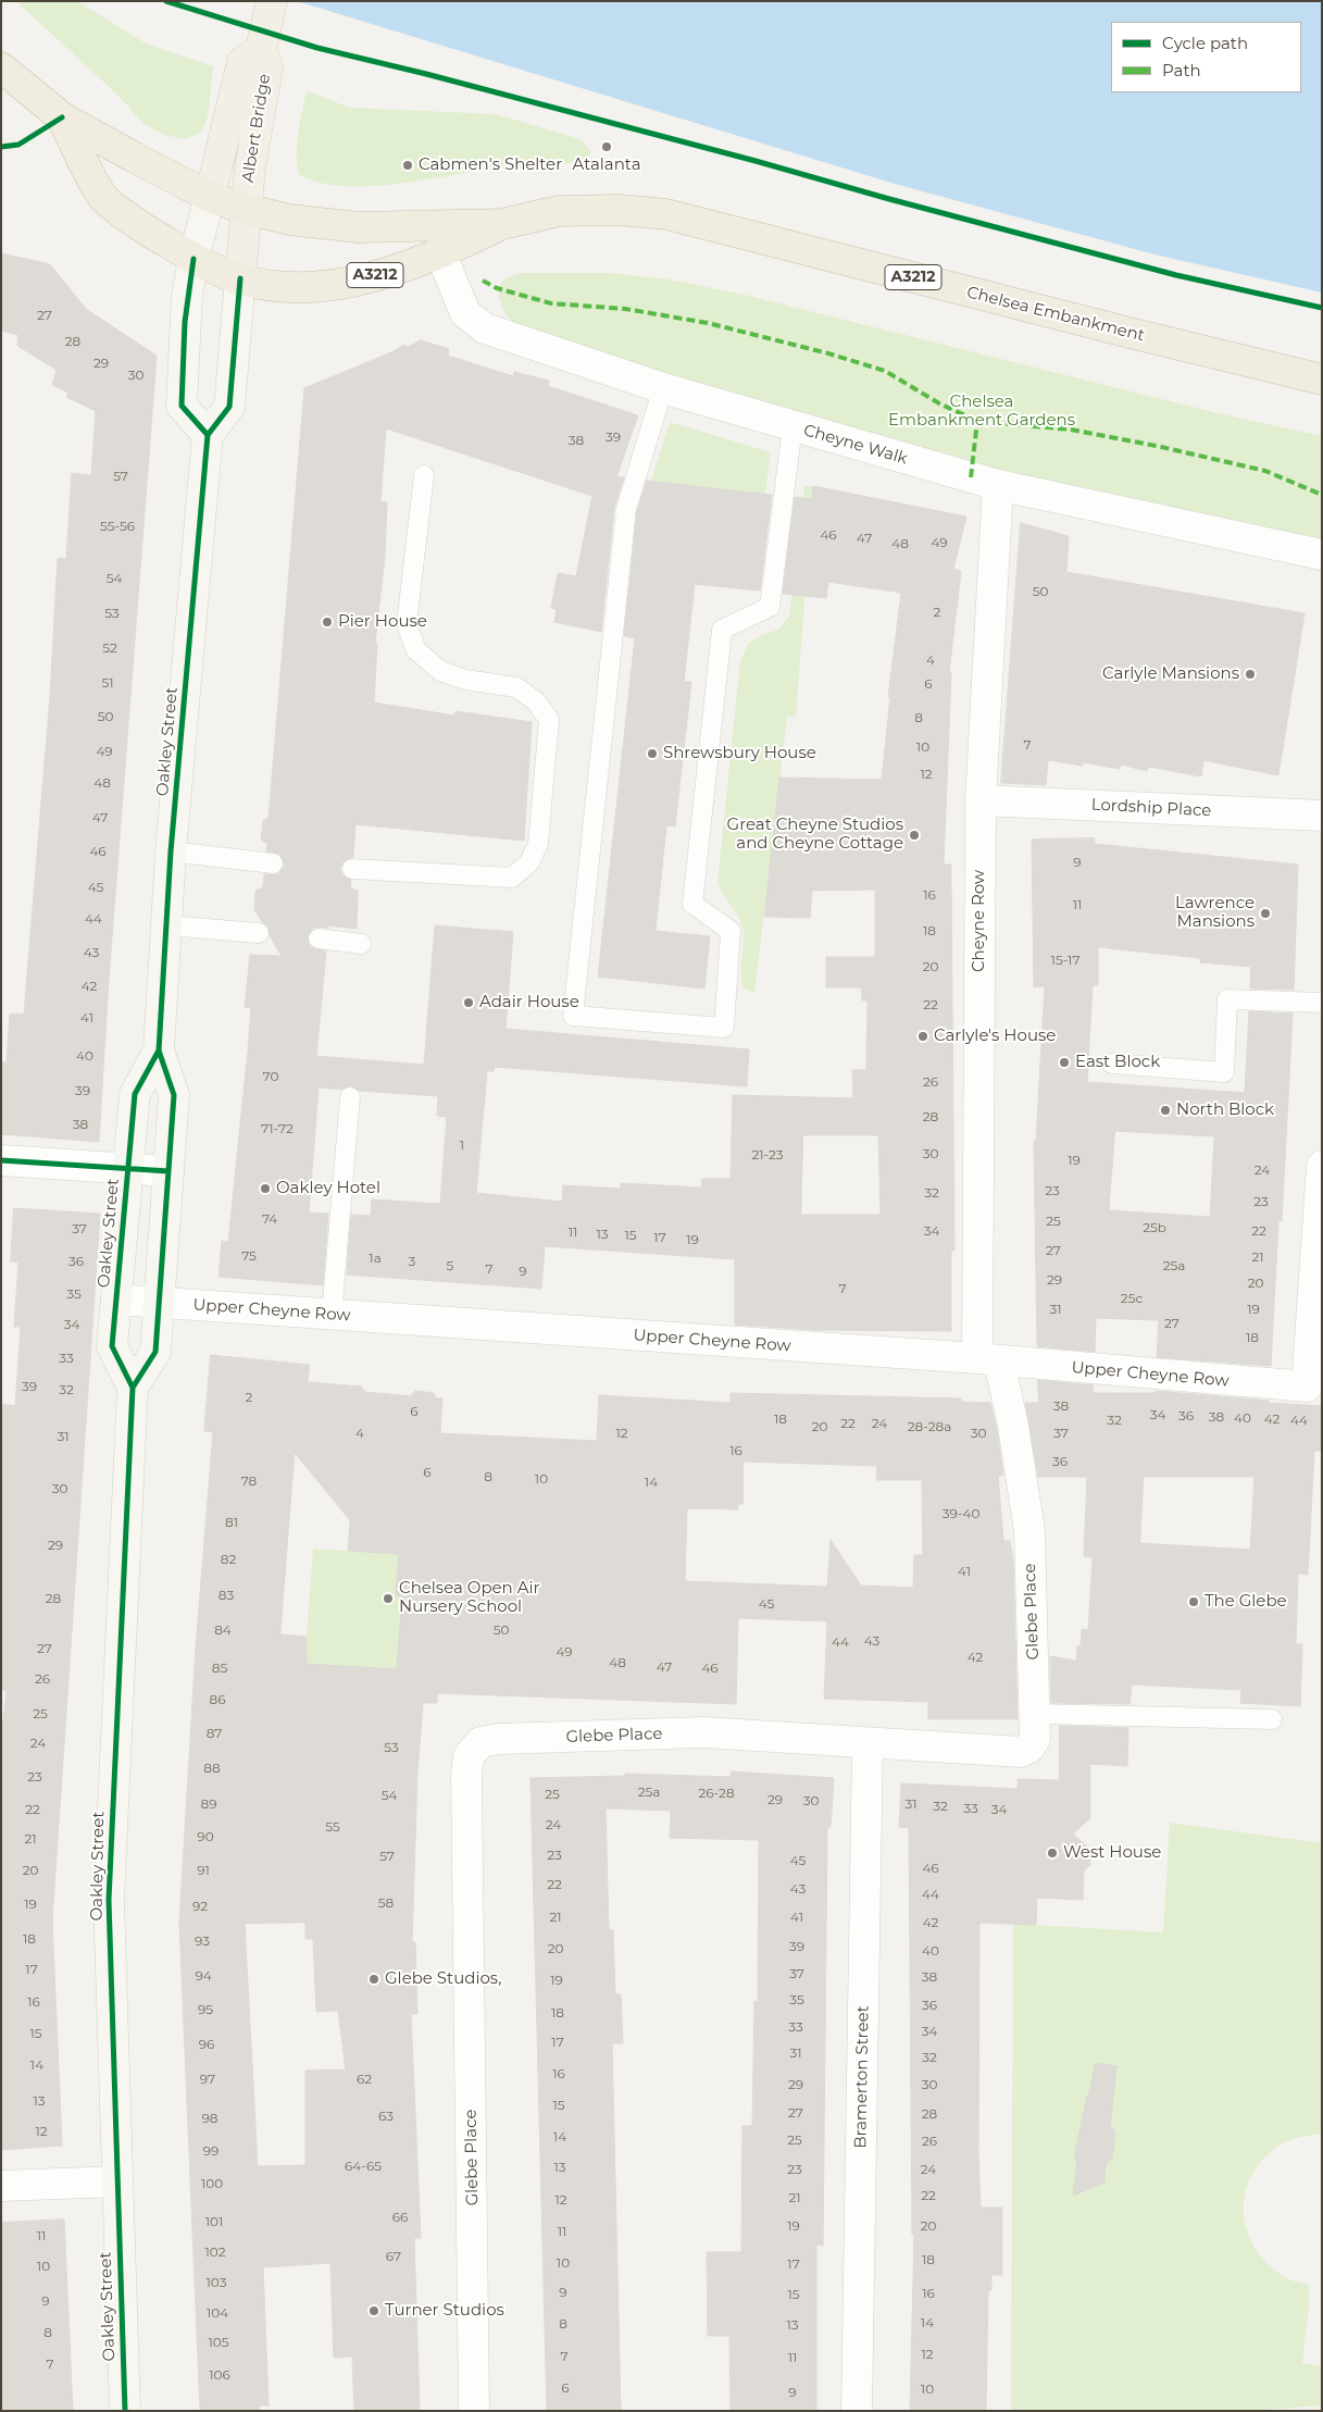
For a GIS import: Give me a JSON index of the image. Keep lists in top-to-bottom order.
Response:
{
  "streets": {
    "highway": ["A3212", "Chelsea Embankment"],
    "main road": ["Albert Bridge", "Oakley Street"],
    "street": [
      "Cheyne Walk",
      "Lordship Place",
      "Cheyne Row",
      "Upper Cheyne Row",
      "Glebe Place",
      "Bramerton Street"
    ]
  },
  "crossings": [
    ["Albert Bridge", "Chelsea Embankment"],
    ["Chelsea Embankment", "Cheyne Walk"],
    ["Cheyne Walk", "Cheyne Row"],
    ["Oakley Street", "Upper Cheyne Row"],
    ["Lordship Place", "Cheyne Row"],
    ["Cheyne Row", "Upper Cheyne Row"],
    ["Cheyne Row", "Glebe Place"],
    ["Upper Cheyne Row", "Glebe Place"],
    ["Glebe Place", "Bramerton Street"]
  ],
  "parks": ["Chelsea Embankment Gardens"],
  "places": [
    "Atalanta",
    "Cabmen's Shelter",
    "Pier House",
    "Carlyle Mansions",
    "Shrewsbury House",
    "Great Cheyne Studios and Cheyne Cottage",
    "Lawrence Mansions",
    "Adair House",
    "Carlyle's House",
    "East Block",
    "North Block",
    "Oakley Hotel",
    "Chelsea Open Air Nursery School",
    "The Glebe",
    "West House",
    "Glebe Studios,",
    "Turner Studios"
  ],
  "house_numbers": [
    "27",
    "28",
    "29",
    "30",
    "39",
    "38",
    "57",
    "55-56",
    "46",
    "47",
    "49",
    "48",
    "54",
    "50",
    "2",
    "53",
    "52",
    "4",
    "51",
    "6",
    "50",
    "8",
    "7",
    "10",
    "49",
    "12",
    "48",
    "47",
    "46",
    "9",
    "45",
    "16",
    "11",
    "44",
    "18",
    "43",
    "15-17",
    "20",
    "42",
    "22",
    "41",
    "40",
    "70",
    "26",
    "39",
    "28",
    "38",
    "71-72",
    "1",
    "30",
    "21-23",
    "19",
    "24",
    "23",
    "32",
    "23",
    "74",
    "25",
    "25b",
    "37",
    "34",
    "22",
    "11",
    "13",
    "15",
    "17",
    "19",
    "27",
    "75",
    "21",
    "1a",
    "36",
    "3",
    "5",
    "25a",
    "7",
    "9",
    "29",
    "20",
    "7",
    "35",
    "25c",
    "31",
    "19",
    "27",
    "34",
    "18",
    "33",
    "39",
    "32",
    "2",
    "38",
    "6",
    "34",
    "36",
    "38",
    "40",
    "18",
    "42",
    "32",
    "44",
    "22",
    "24",
    "20",
    "28-28a",
    "4",
    "12",
    "30",
    "37",
    "31",
    "16",
    "36",
    "6",
    "8",
    "10",
    "78",
    "14",
    "30",
    "39-40",
    "81",
    "29",
    "82",
    "41",
    "83",
    "28",
    "45",
    "84",
    "50",
    "43",
    "44",
    "27",
    "49",
    "42",
    "48",
    "47",
    "85",
    "46",
    "26",
    "86",
    "25",
    "87",
    "24",
    "53",
    "88",
    "23",
    "25a",
    "26-28",
    "25",
    "54",
    "29",
    "30",
    "89",
    "31",
    "32",
    "33",
    "22",
    "34",
    "24",
    "55",
    "90",
    "21",
    "23",
    "57",
    "45",
    "46",
    "20",
    "91",
    "22",
    "43",
    "44",
    "58",
    "19",
    "92",
    "21",
    "41",
    "42",
    "18",
    "93",
    "39",
    "20",
    "40",
    "17",
    "37",
    "94",
    "38",
    "19",
    "35",
    "16",
    "36",
    "95",
    "18",
    "33",
    "34",
    "15",
    "17",
    "96",
    "31",
    "32",
    "14",
    "16",
    "97",
    "62",
    "29",
    "30",
    "13",
    "15",
    "27",
    "28",
    "63",
    "98",
    "12",
    "14",
    "25",
    "26",
    "99",
    "64-65",
    "13",
    "23",
    "24",
    "100",
    "22",
    "21",
    "12",
    "66",
    "101",
    "19",
    "20",
    "11",
    "11",
    "102",
    "67",
    "18",
    "10",
    "17",
    "10",
    "103",
    "9",
    "16",
    "15",
    "9",
    "104",
    "14",
    "8",
    "13",
    "8",
    "105",
    "12",
    "7",
    "11",
    "7",
    "106",
    "6",
    "10",
    "9"
  ],
  "legend": ["Cycle path", "Path"]
}
